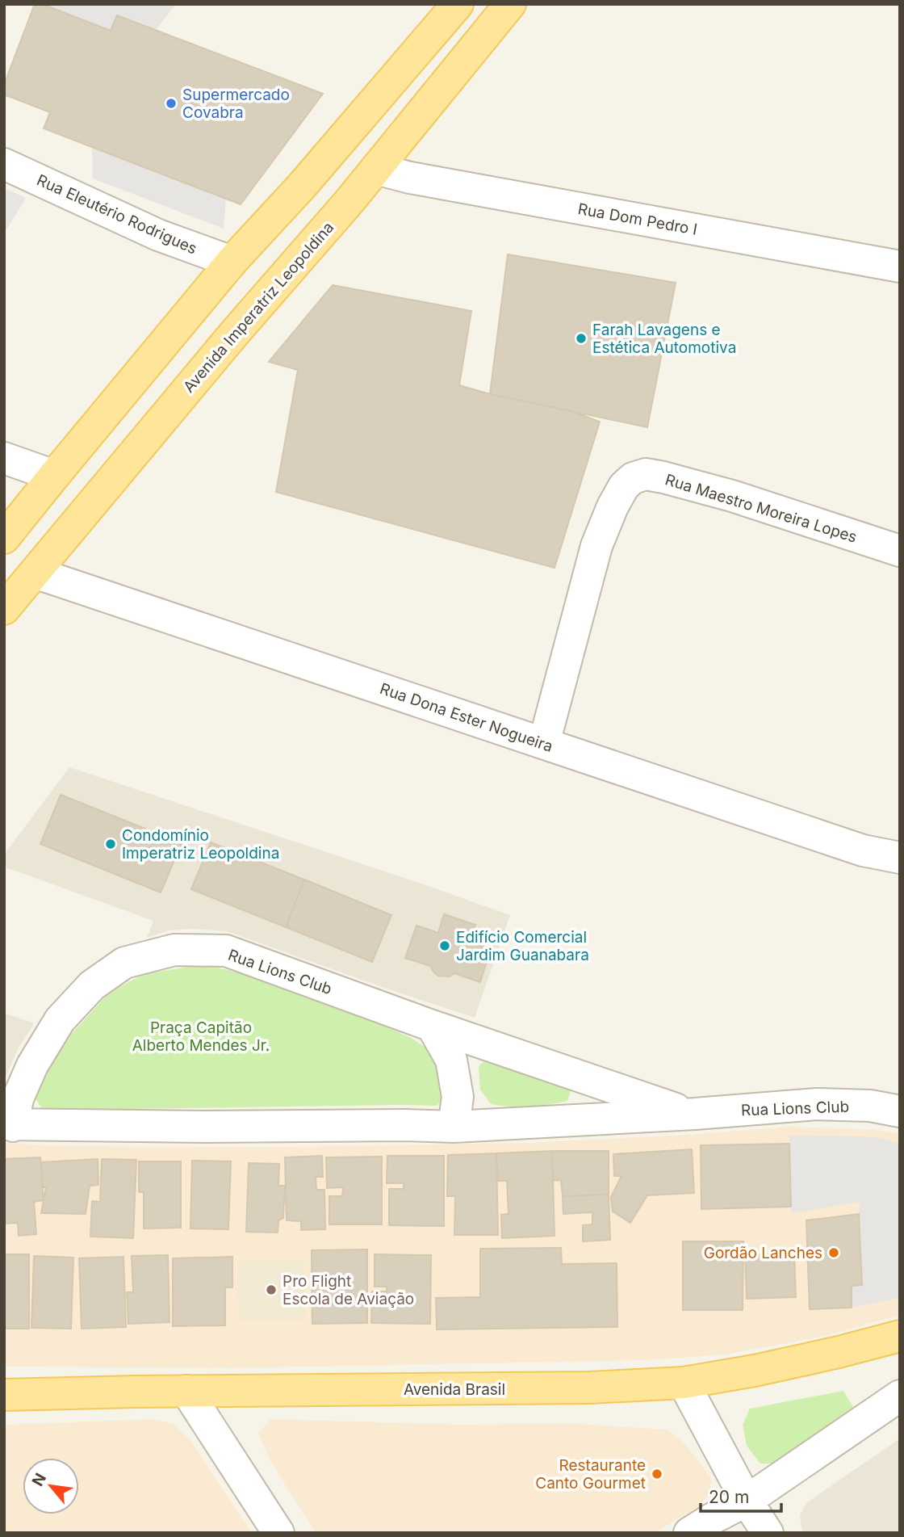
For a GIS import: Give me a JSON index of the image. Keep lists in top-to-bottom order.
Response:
{
  "streets": {
    "main road": ["Avenida Imperatriz Leopoldina", "Avenida Brasil"],
    "street": [
      "Rua Eleutério Rodrigues",
      "Rua Dom Pedro I",
      "Rua Maestro Moreira Lopes",
      "Rua Dona Ester Nogueira",
      "Rua Lions Club"
    ]
  },
  "crossings": [
    ["Rua Dom Pedro I", "Avenida Imperatriz Leopoldina"],
    ["Avenida Imperatriz Leopoldina", "Rua Dona Ester Nogueira"],
    ["Rua Maestro Moreira Lopes", "Rua Dona Ester Nogueira"]
  ],
  "parks": ["Praça Capitão Alberto Mendes Jr."],
  "places": [
    "Supermercado Covabra",
    "Farah Lavagens e Estética Automotiva",
    "Condomínio Imperatriz Leopoldina",
    "Edifício Comercial Jardim Guanabara",
    "Gordão Lanches",
    "Pro Flight Escola de Aviação",
    "Restaurante Canto Gourmet"
  ],
  "scale_bar": "20 m",
  "north": "top left"
}
